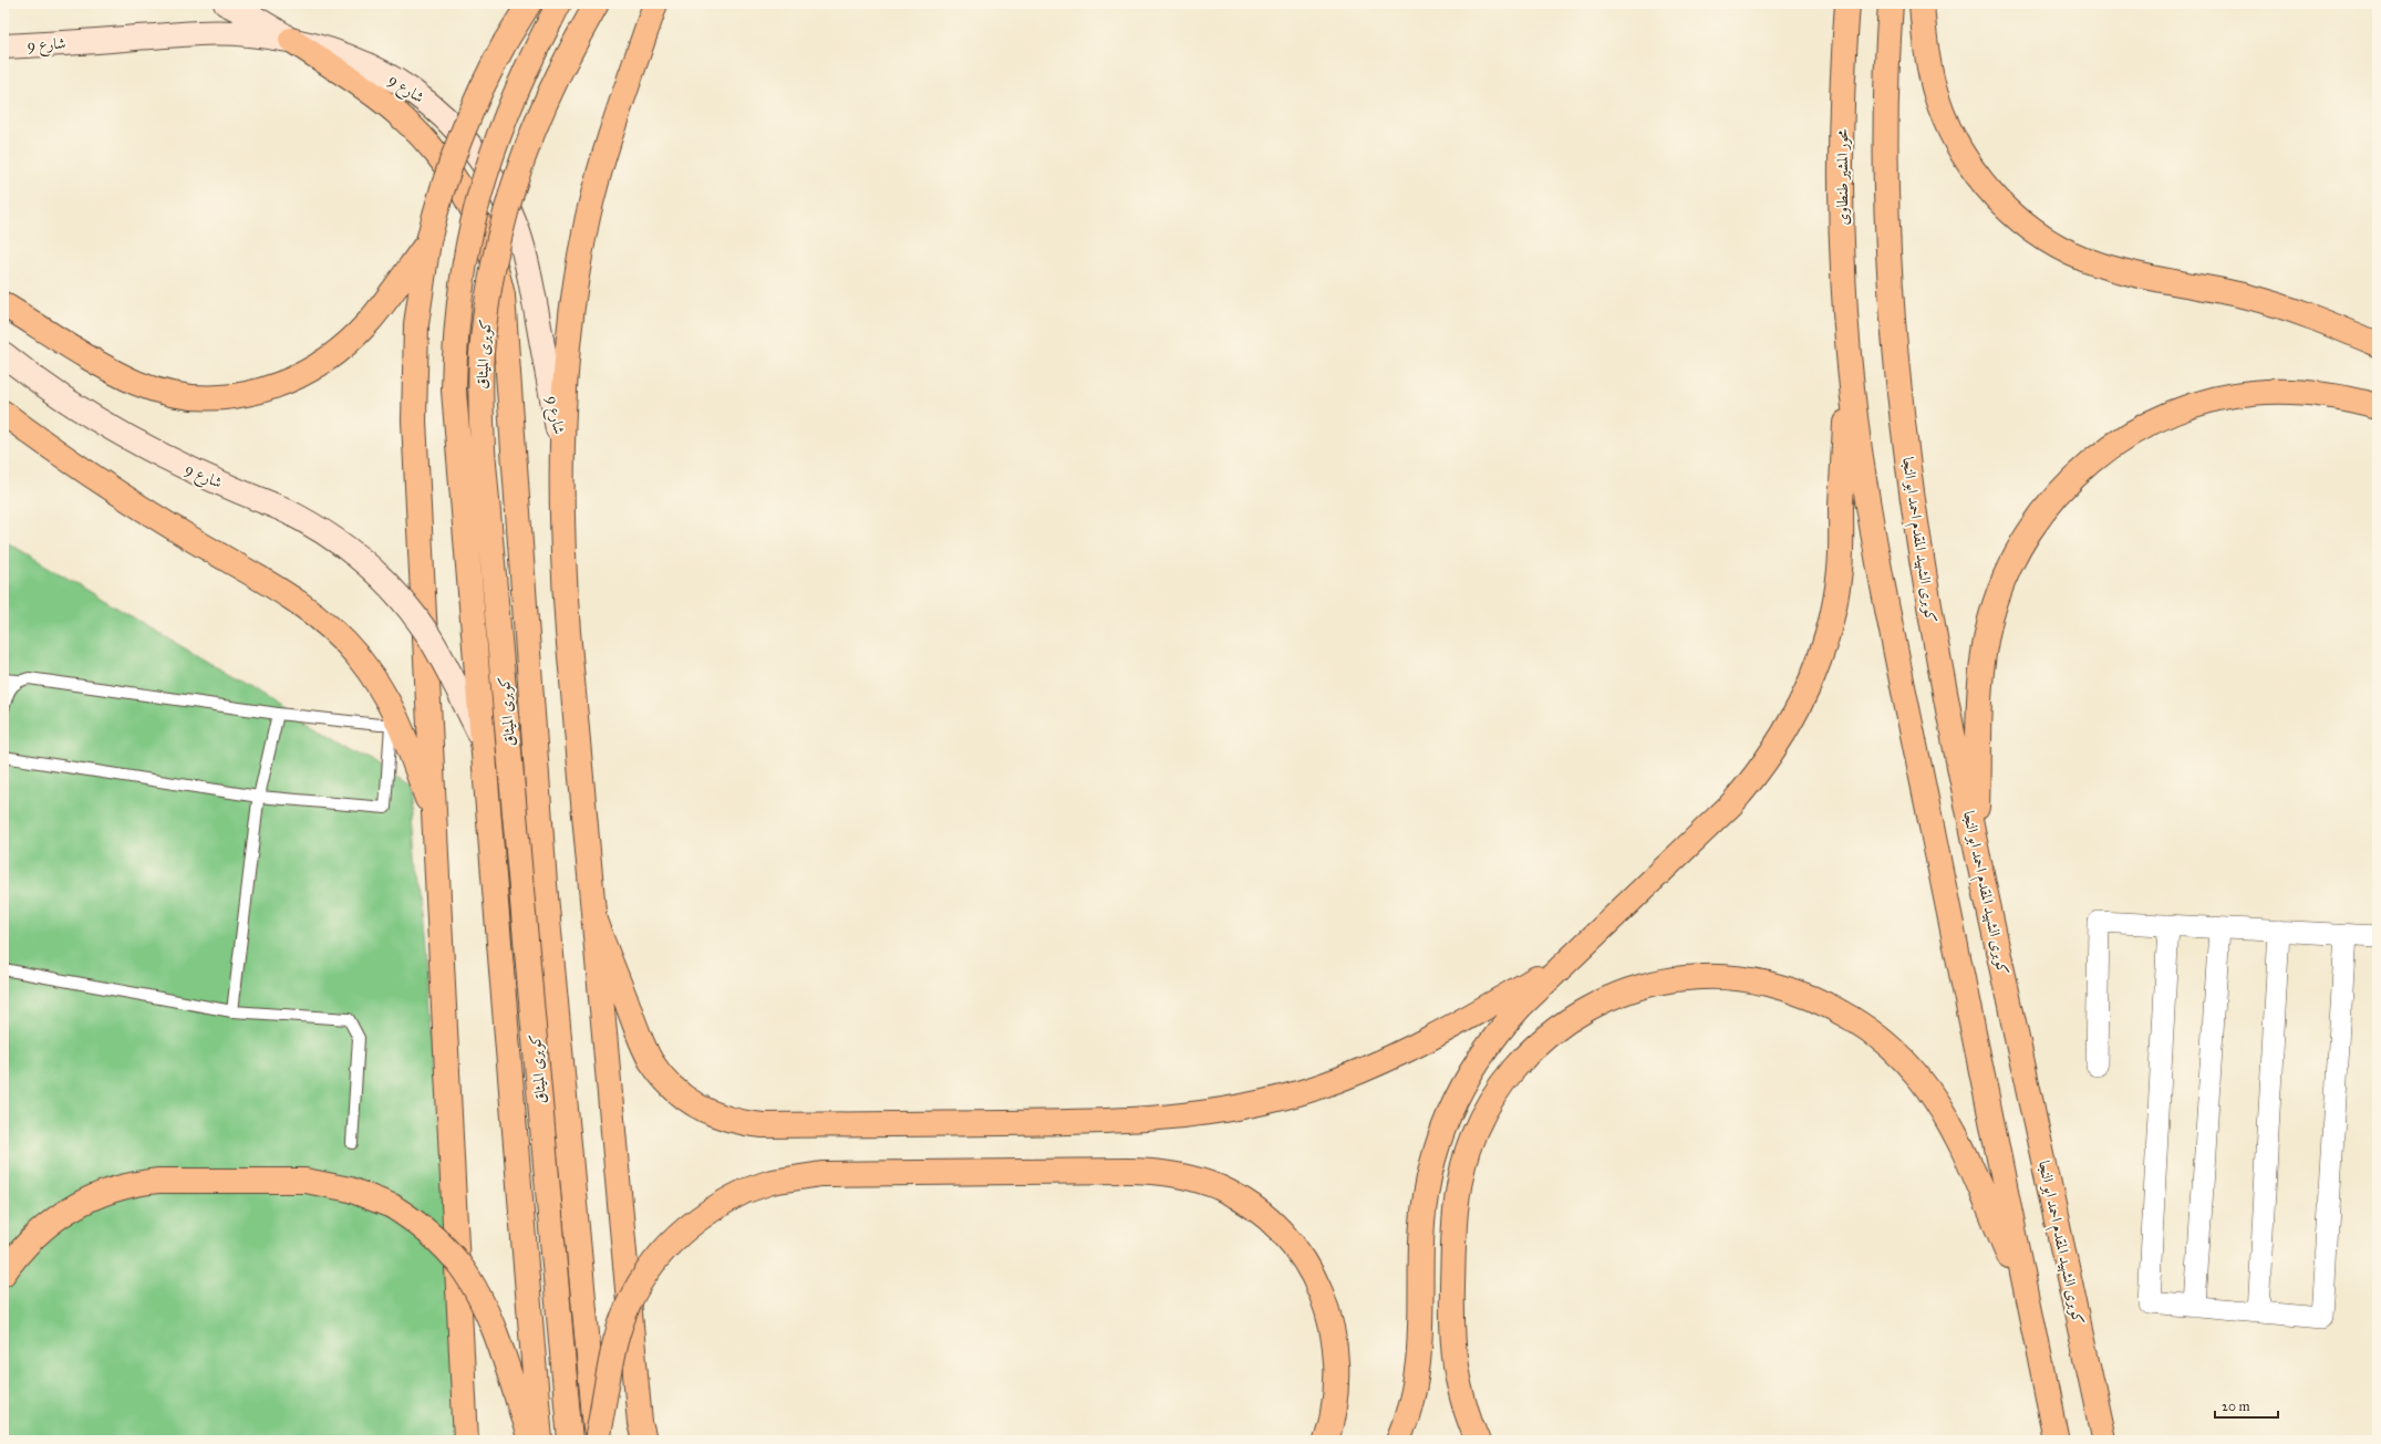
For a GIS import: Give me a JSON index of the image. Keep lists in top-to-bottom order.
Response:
{
  "streets": {
    "main road": [
      "شارع 9",
      "محور المشير طنطاوى",
      "كوبرى الميثاق",
      "كوبرى الشهيد المقدم احمد ابو النجا"
    ]
  },
  "crossings": [
    ["شارع 9", "كوبرى الميثاق"]
  ],
  "scale_bar": "20 m"
}
